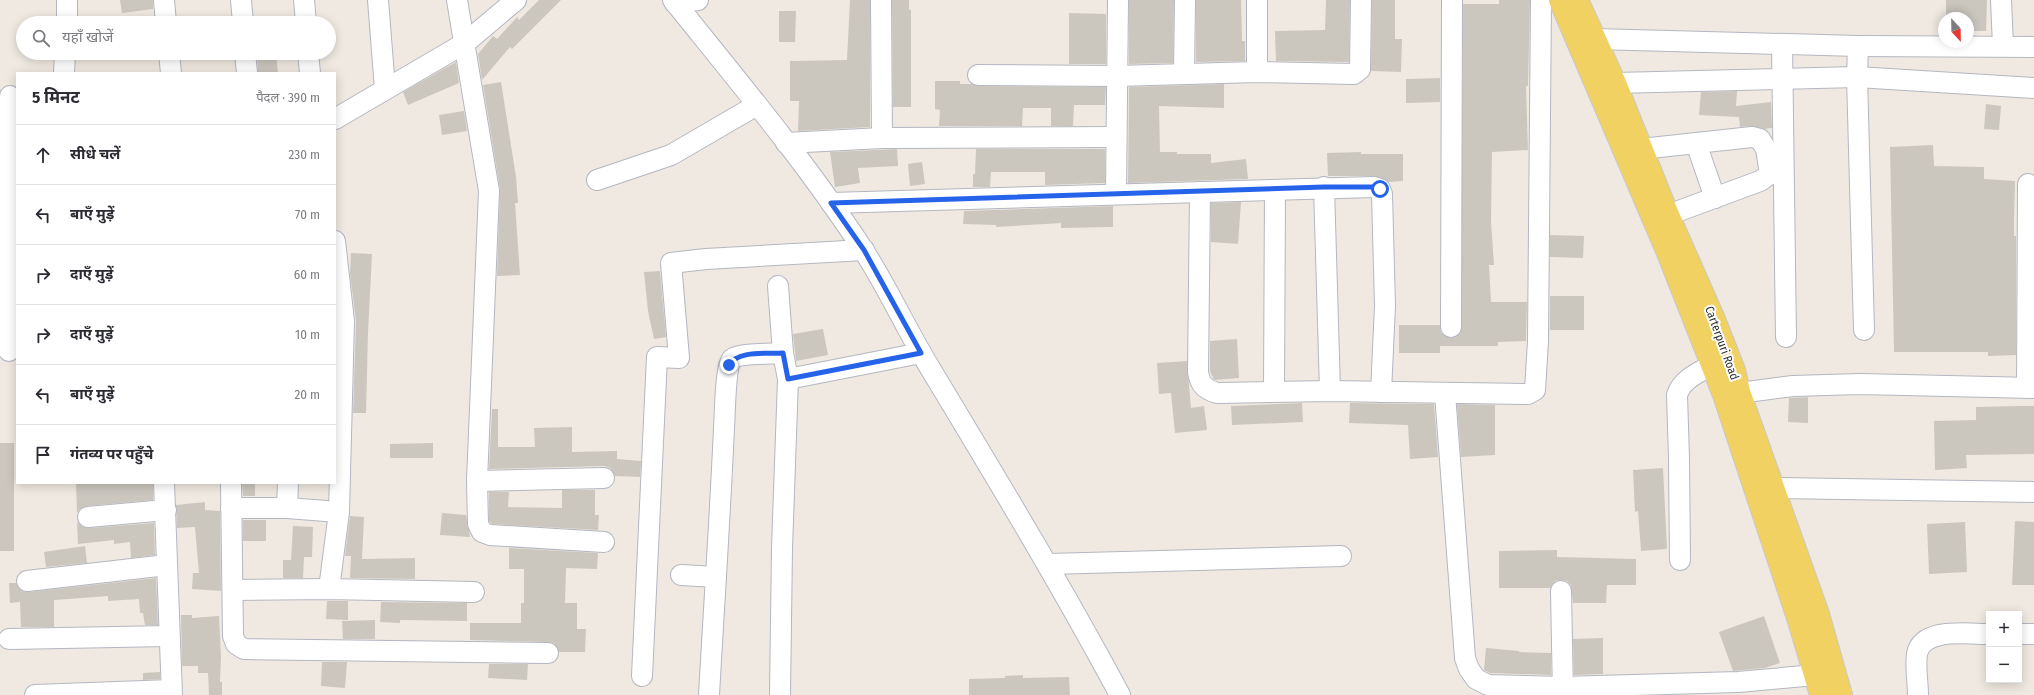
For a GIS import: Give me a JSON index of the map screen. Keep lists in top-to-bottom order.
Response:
{
  "streets": {
    "main road": ["Carterpuri Road"]
  },
  "north": "bottom",
  "page": {
    "search": "यहाँ खोजें",
    "heading": ["5 मिनट", "पैदल · 390 m"],
    "list": [
      ["सीधे चलें", "230 m"],
      ["बाएँ मुड़ें", "70 m"],
      ["दाएँ मुड़ें", "60 m"],
      ["दाएँ मुड़ें", "10 m"],
      ["बाएँ मुड़ें", "20 m"],
      "गंतव्य पर पहुँचे"
    ],
    "map_buttons": ["+", "−"]
  }
}
